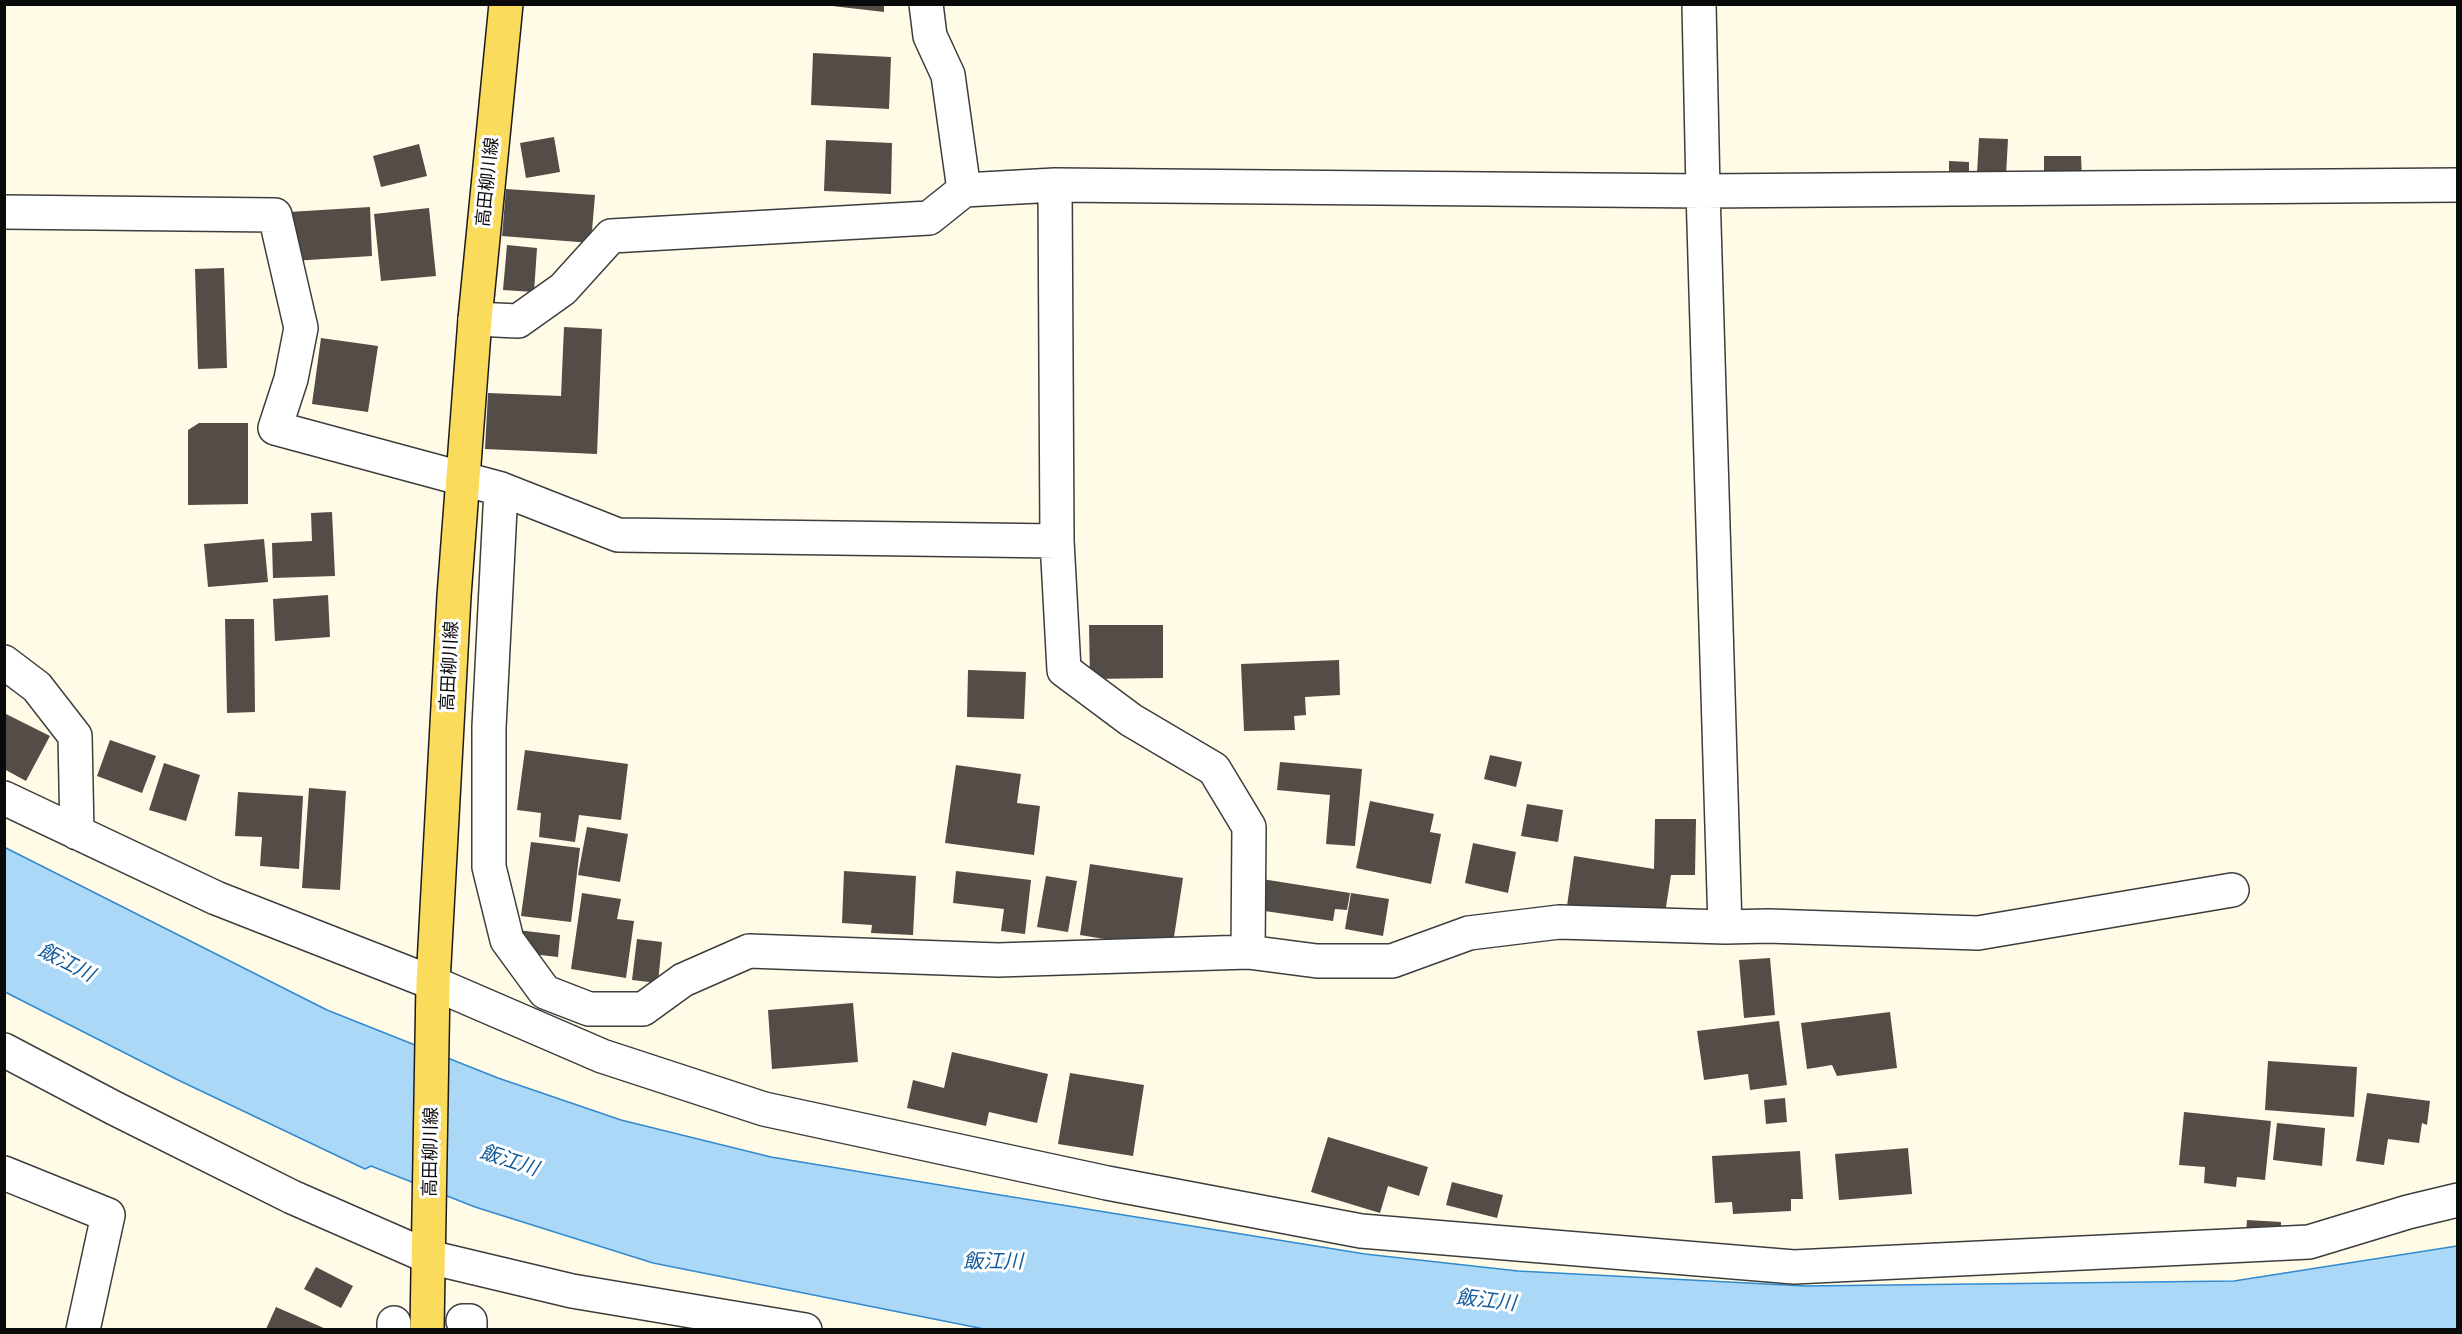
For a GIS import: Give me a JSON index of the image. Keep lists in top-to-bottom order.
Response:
{
  "streets": {
    "main road": ["高田柳川線"]
  },
  "water": ["飯江川"]
}
